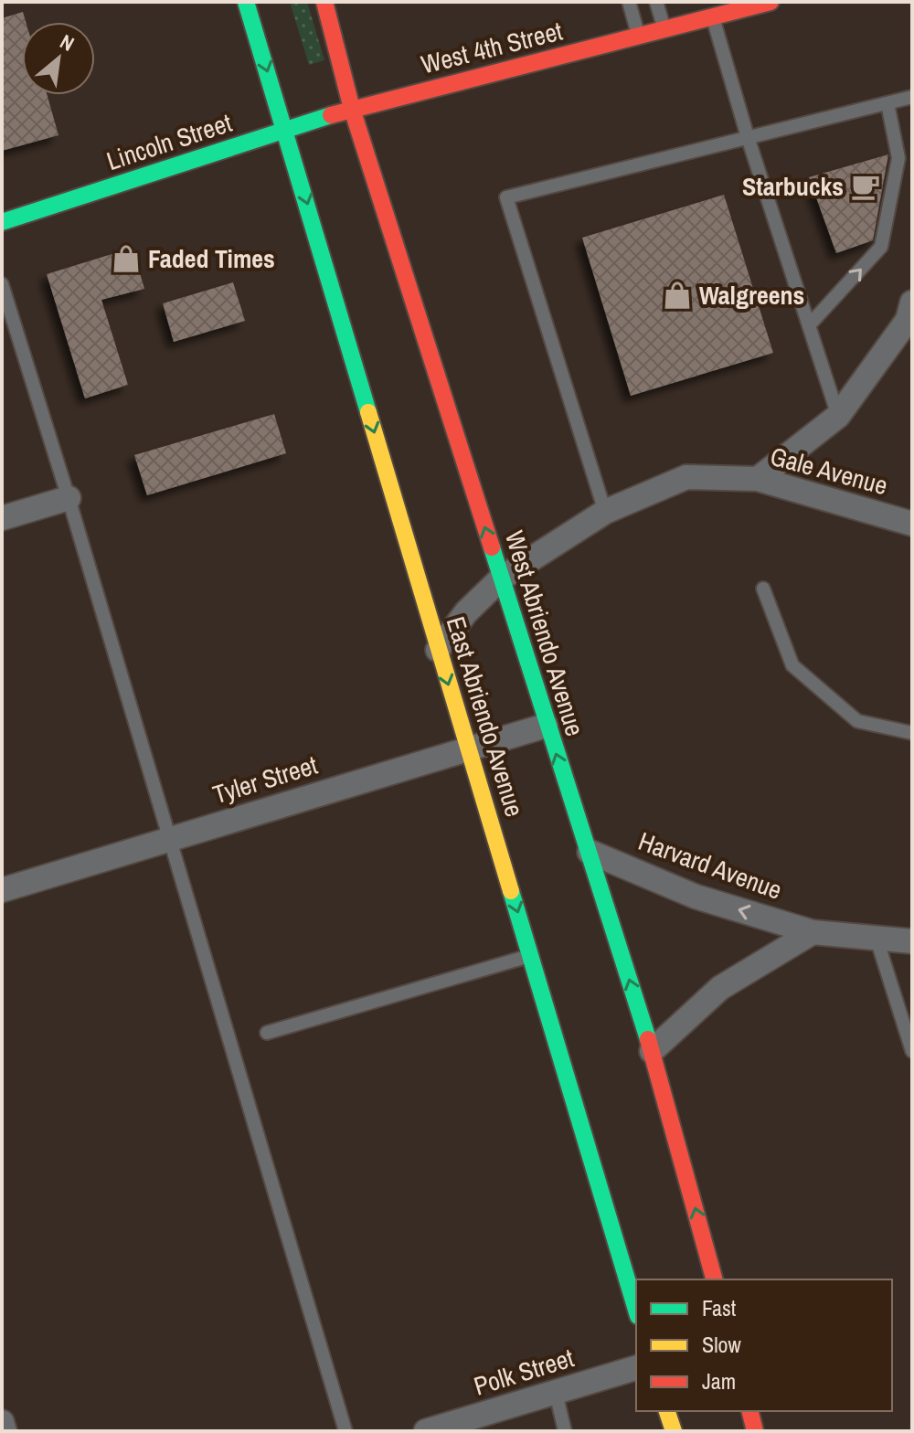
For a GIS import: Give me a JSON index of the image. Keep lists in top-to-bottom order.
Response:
{
  "streets": {
    "main road": [
      "West 4th Street",
      "Lincoln Street",
      "West Abriendo Avenue",
      "East Abriendo Avenue"
    ],
    "street": [
      "Gale Avenue",
      "Tyler Street",
      "Harvard Avenue",
      "Polk Street"
    ]
  },
  "crossings": [
    ["West 4th Street", "Lincoln Street"],
    ["West 4th Street", "West Abriendo Avenue"],
    ["Lincoln Street", "West Abriendo Avenue"],
    ["Lincoln Street", "East Abriendo Avenue"],
    ["Gale Avenue", "West Abriendo Avenue"],
    ["Gale Avenue", "East Abriendo Avenue"],
    ["West Abriendo Avenue", "Tyler Street"],
    ["West Abriendo Avenue", "Harvard Avenue"],
    ["East Abriendo Avenue", "Tyler Street"]
  ],
  "one_way": ["West Abriendo Avenue", "East Abriendo Avenue", "Harvard Avenue"],
  "places": {
    "cafe": ["Starbucks"],
    "shop": ["Faded Times", "Walgreens"]
  },
  "legend": ["Fast", "Slow", "Jam"],
  "north": "top right"
}
